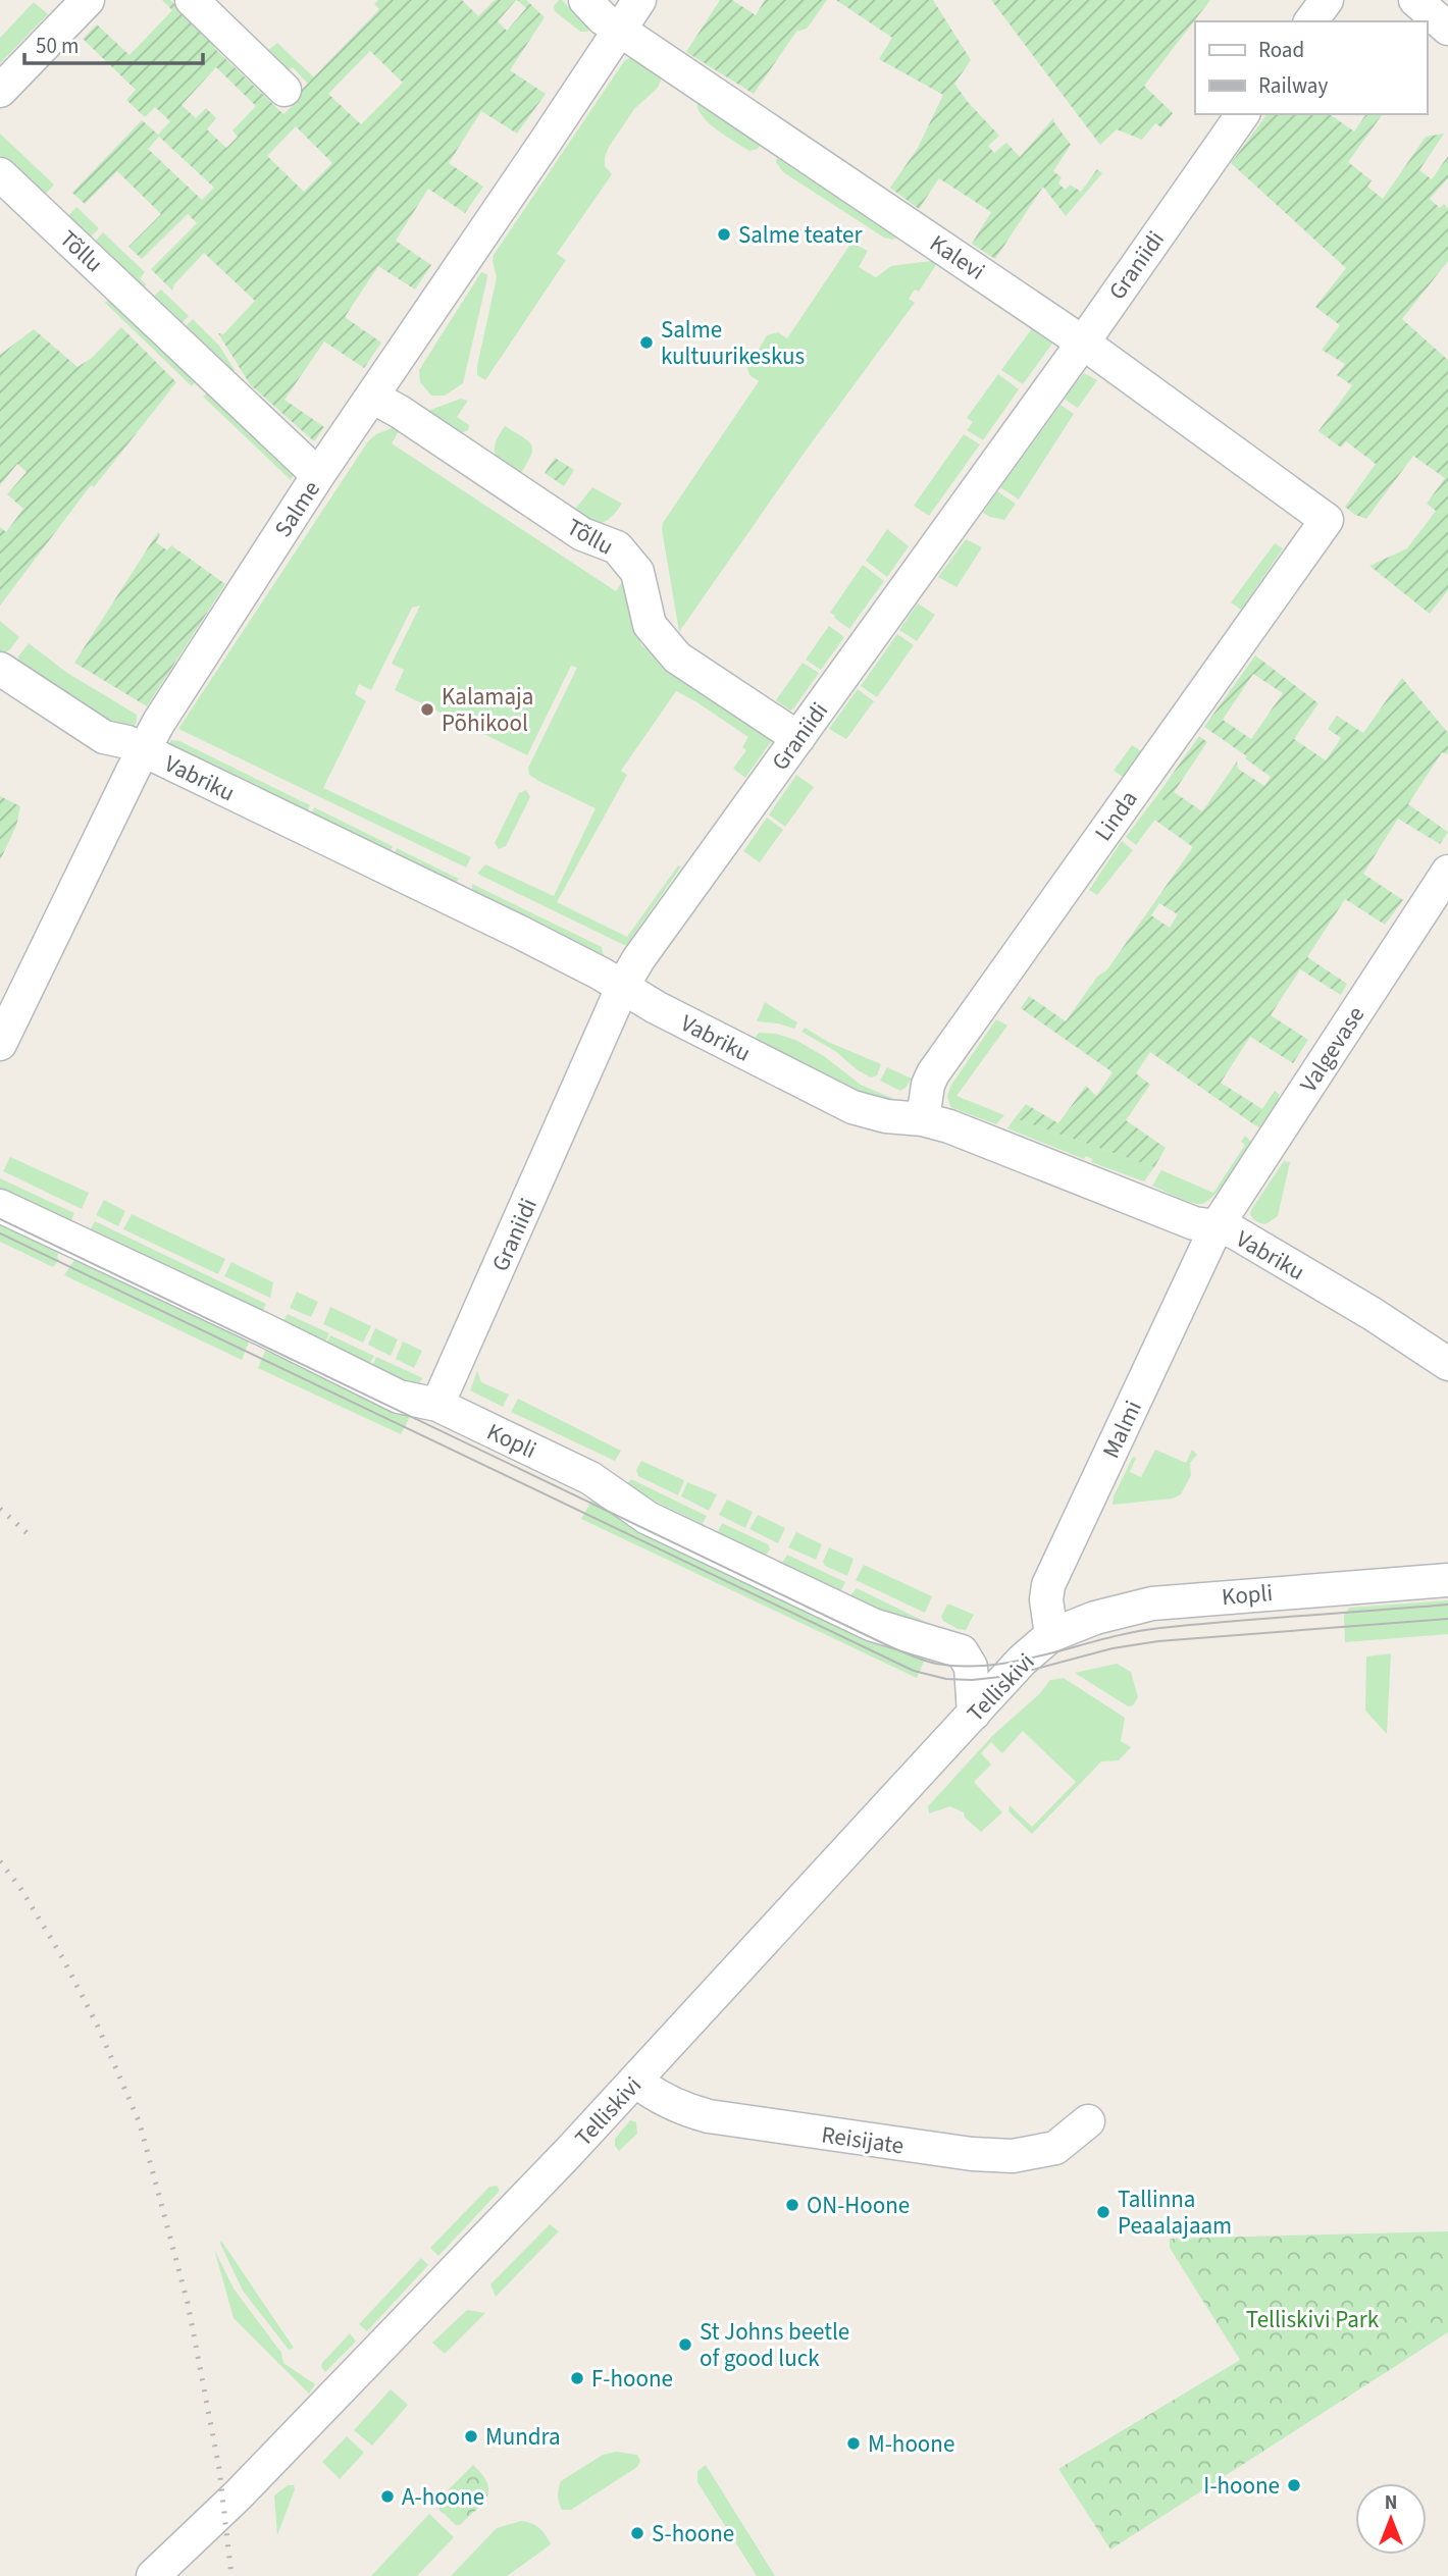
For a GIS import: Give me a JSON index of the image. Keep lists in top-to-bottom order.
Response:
{
  "streets": {
    "street": [
      "Tõllu",
      "Kalevi",
      "Graniidi",
      "Salme",
      "Vabriku",
      "Linda",
      "Valgevase",
      "Malmi",
      "Kopli",
      "Telliskivi",
      "Reisijate"
    ]
  },
  "crossings": [
    ["Tõllu", "Graniidi"],
    ["Tõllu", "Salme"],
    ["Kalevi", "Graniidi"],
    ["Kalevi", "Salme"],
    ["Kalevi", "Linda"],
    ["Graniidi", "Vabriku"],
    ["Graniidi", "Kopli"],
    ["Salme", "Vabriku"],
    ["Vabriku", "Linda"],
    ["Vabriku", "Valgevase"],
    ["Vabriku", "Malmi"],
    ["Valgevase", "Malmi"],
    ["Malmi", "Kopli"],
    ["Malmi", "Telliskivi"],
    ["Kopli", "Telliskivi"],
    ["Telliskivi", "Reisijate"]
  ],
  "parks": ["Telliskivi Park"],
  "places": [
    "Salme teater",
    "Salme kultuurikeskus",
    "Kalamaja Põhikool",
    "ON-Hoone",
    "Tallinna Peaalajaam",
    "St Johns beetle of good luck",
    "F-hoone",
    "Mundra",
    "M-hoone",
    "I-hoone",
    "A-hoone",
    "S-hoone"
  ],
  "legend": ["Road", "Railway"],
  "scale_bar": "50 m",
  "north": "top"
}
